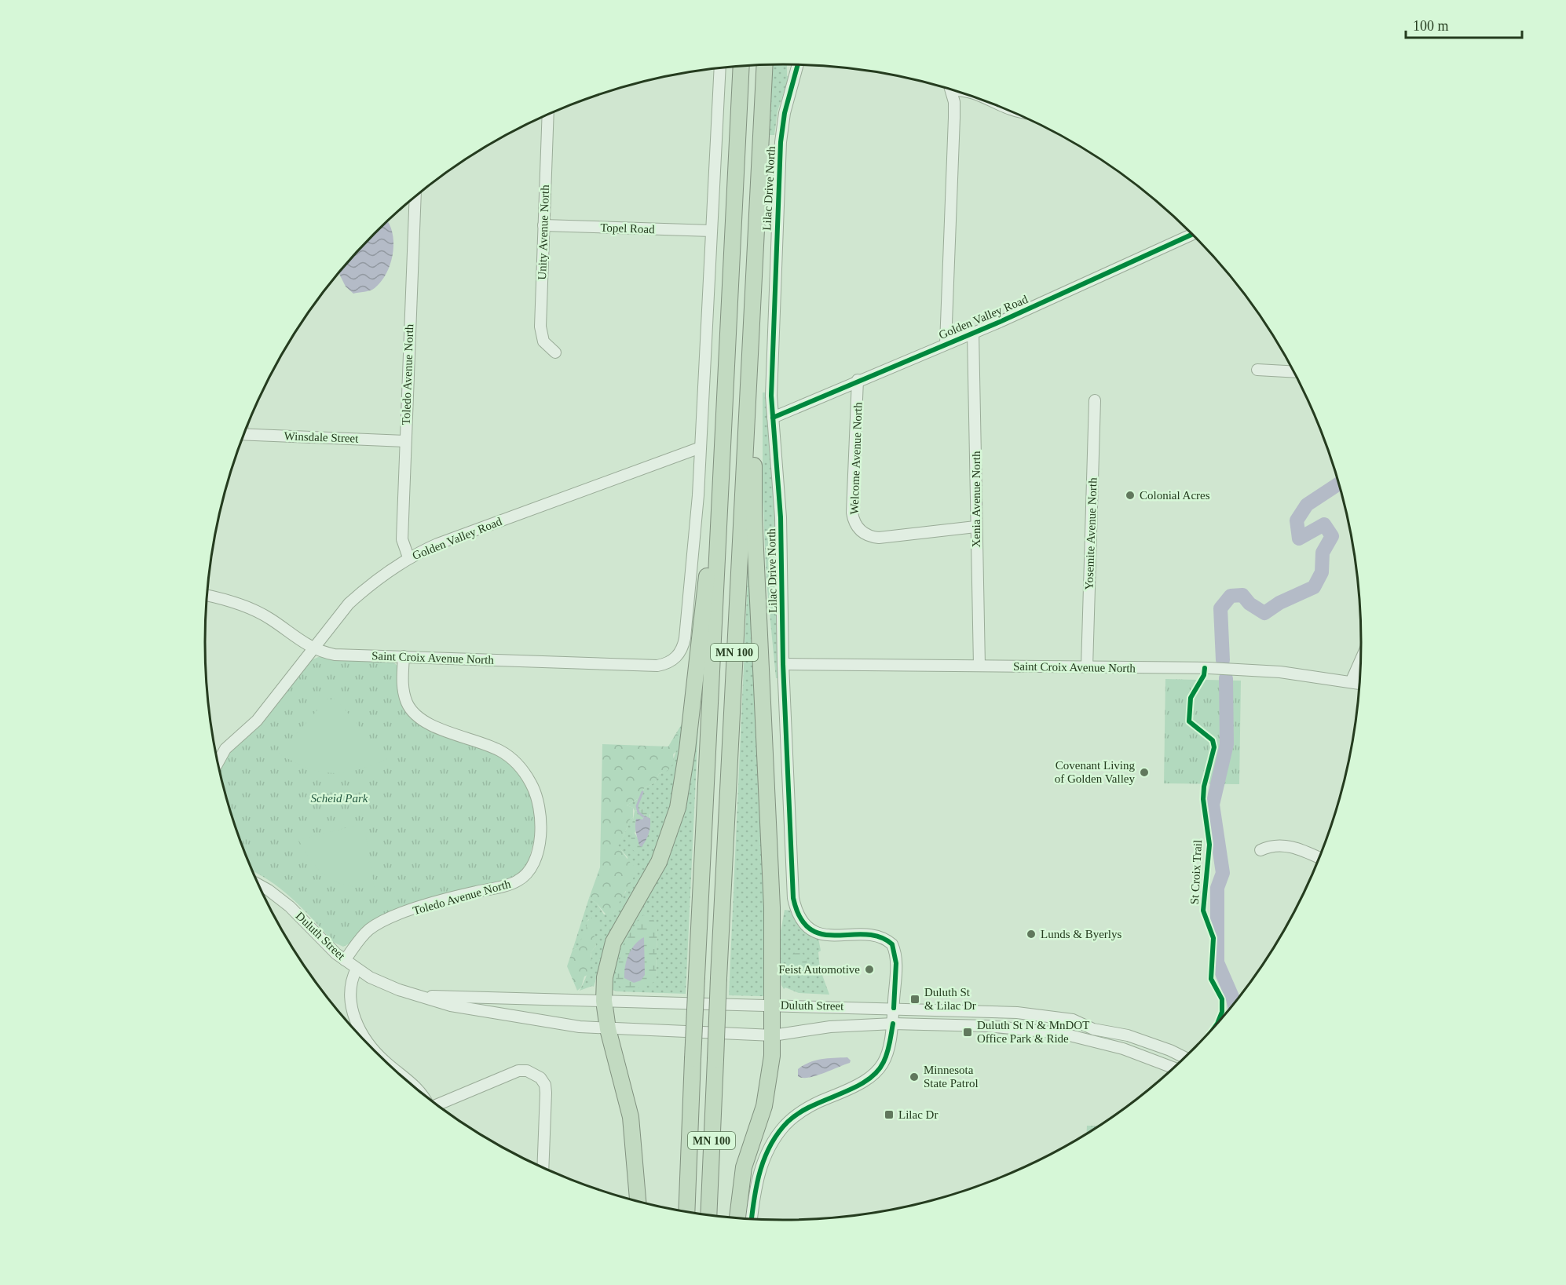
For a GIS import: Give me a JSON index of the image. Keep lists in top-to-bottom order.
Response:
{
  "streets": {
    "highway": ["MN 100"],
    "street": [
      "Lilac Drive North",
      "Topel Road",
      "Unity Avenue North",
      "Golden Valley Road",
      "Toledo Avenue North",
      "Winsdale Street",
      "Welcome Avenue North",
      "Xenia Avenue North",
      "Yosemite Avenue North",
      "Saint Croix Avenue North",
      "Duluth Street"
    ],
    "cycle path": ["St Croix Trail"]
  },
  "crossings": [
    ["Lilac Drive North", "Golden Valley Road"],
    ["Lilac Drive North", "Saint Croix Avenue North"],
    ["Lilac Drive North", "Duluth Street"],
    ["Topel Road", "Unity Avenue North"],
    ["Golden Valley Road", "Toledo Avenue North"],
    ["Golden Valley Road", "Welcome Avenue North"],
    ["Golden Valley Road", "Xenia Avenue North"],
    ["Golden Valley Road", "Saint Croix Avenue North"],
    ["Toledo Avenue North", "Winsdale Street"],
    ["Toledo Avenue North", "Saint Croix Avenue North"],
    ["Toledo Avenue North", "Duluth Street"],
    ["Welcome Avenue North", "Xenia Avenue North"],
    ["Xenia Avenue North", "Saint Croix Avenue North"],
    ["Yosemite Avenue North", "Saint Croix Avenue North"]
  ],
  "parks": ["Scheid Park"],
  "places": {
    "other": [
      "Colonial Acres",
      "Covenant Living of Golden Valley",
      "Lunds & Byerlys",
      "Feist Automotive",
      "Minnesota State Patrol"
    ],
    "transit": ["Duluth St & Lilac Dr", "Duluth St N & MnDOT Office Park & Ride", "Lilac Dr"]
  },
  "scale_bar": "100 m"
}
